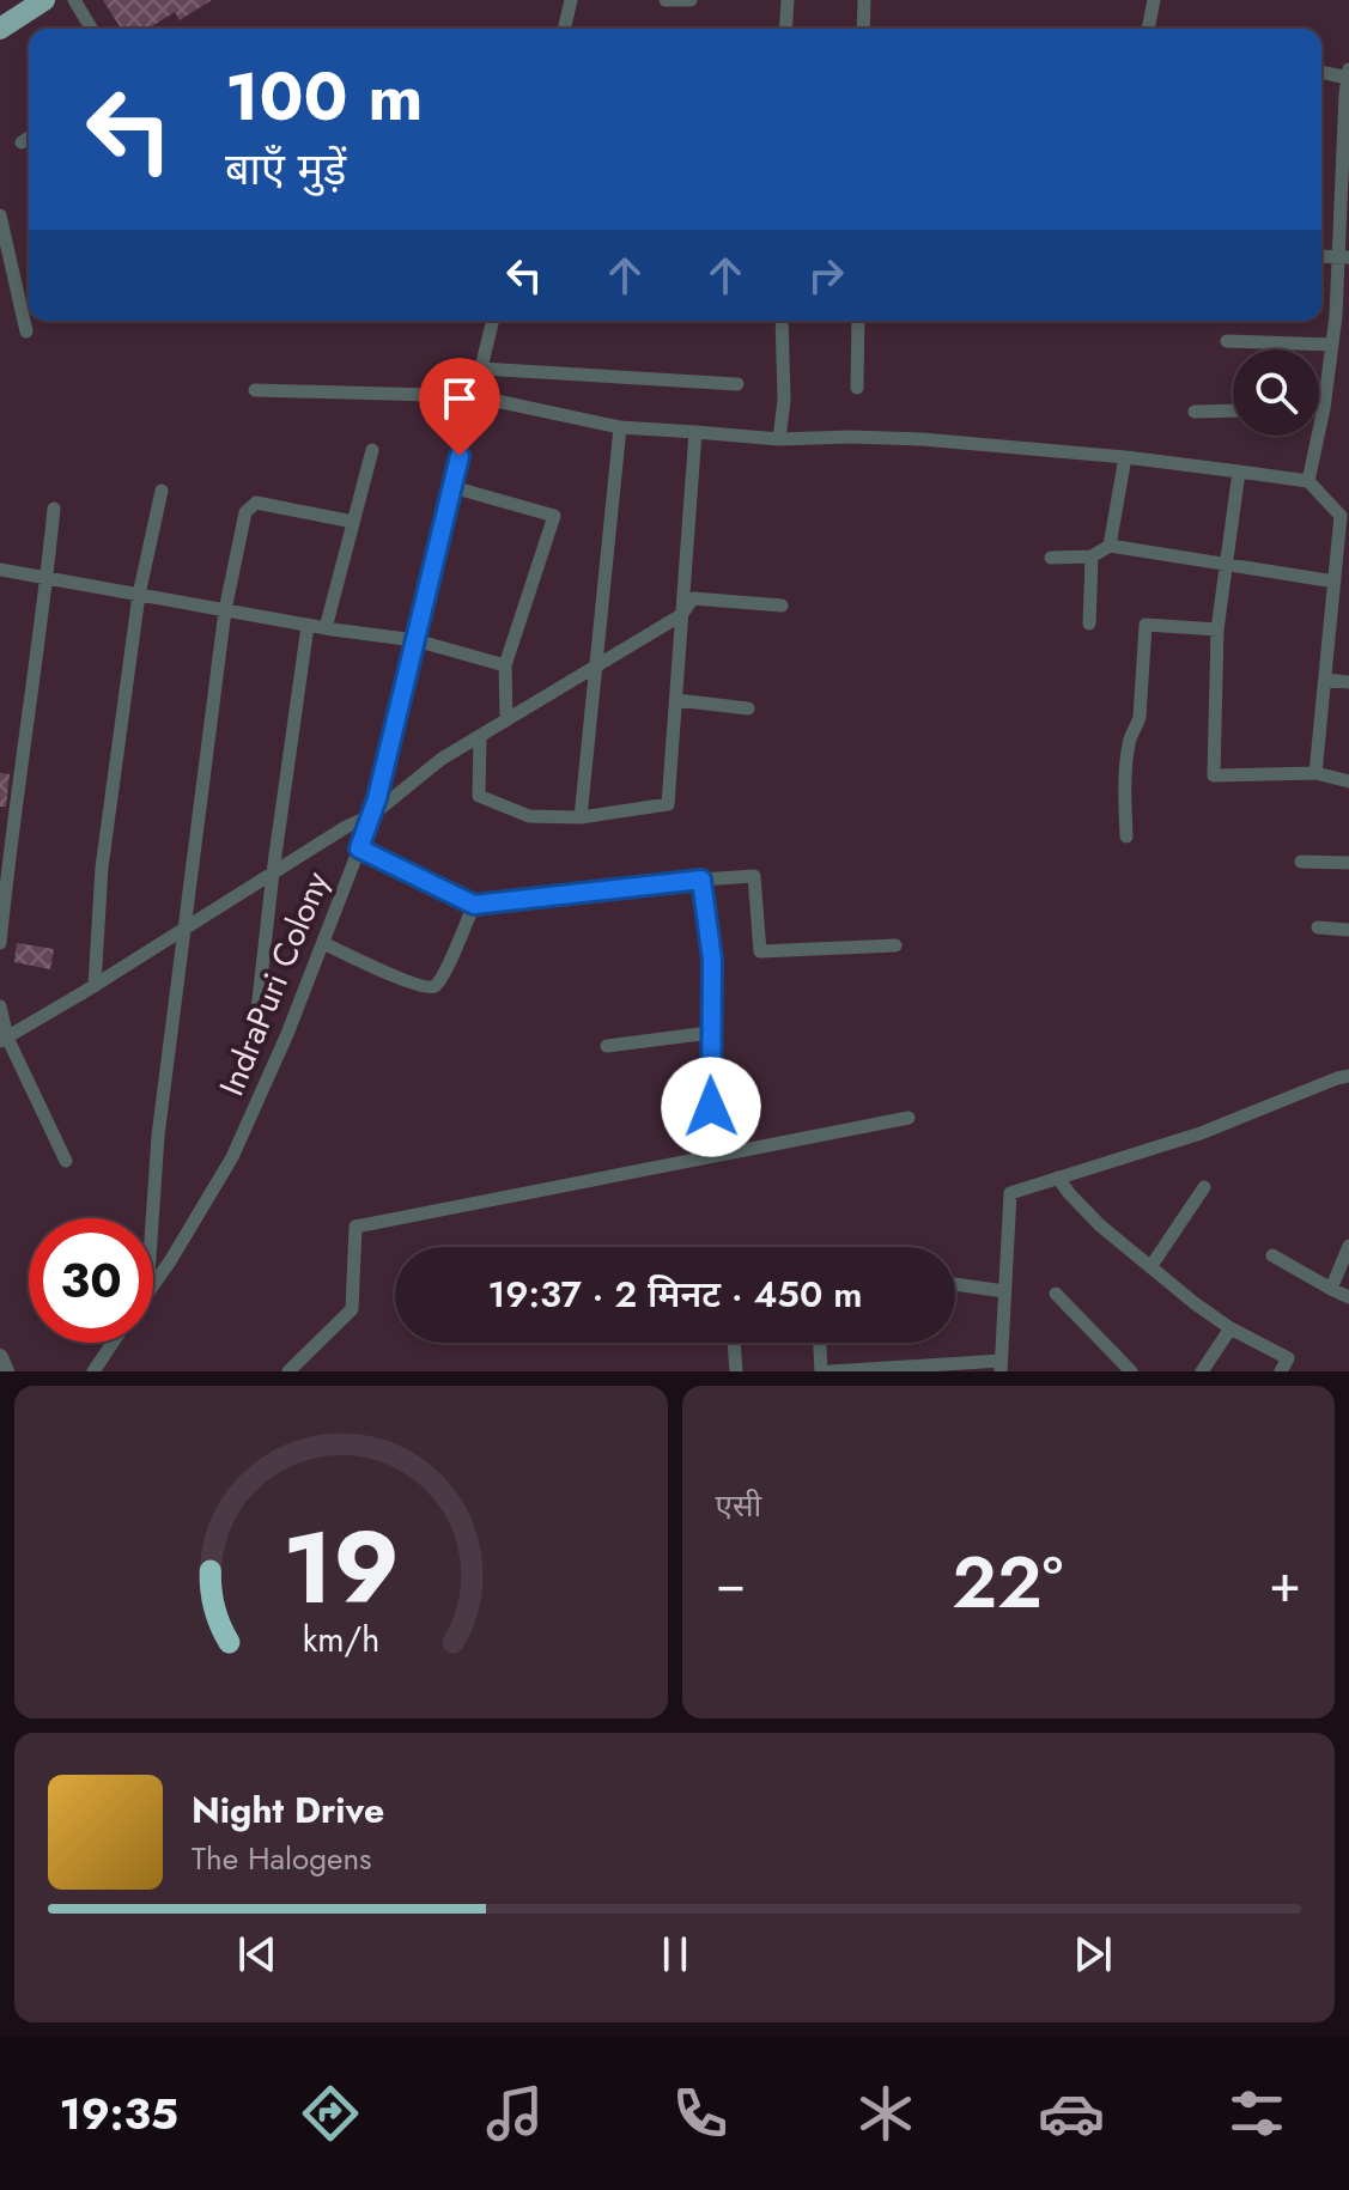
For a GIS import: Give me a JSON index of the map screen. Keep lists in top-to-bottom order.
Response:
{
  "streets": {
    "street": ["IndraPuri Colony"]
  },
  "page": {
    "turn": ["100 m", "बाएँ मुड़ें"],
    "limit": "30",
    "trip": "19:37 · 2 मिनट · 450 m",
    "tile": "एसी",
    "heat": ["−", "22°", "+"],
    "song": ["Night Drive", "The Halogens"],
    "tabs": "19:35",
    "gauge": ["19", "km/h"]
  }
}
